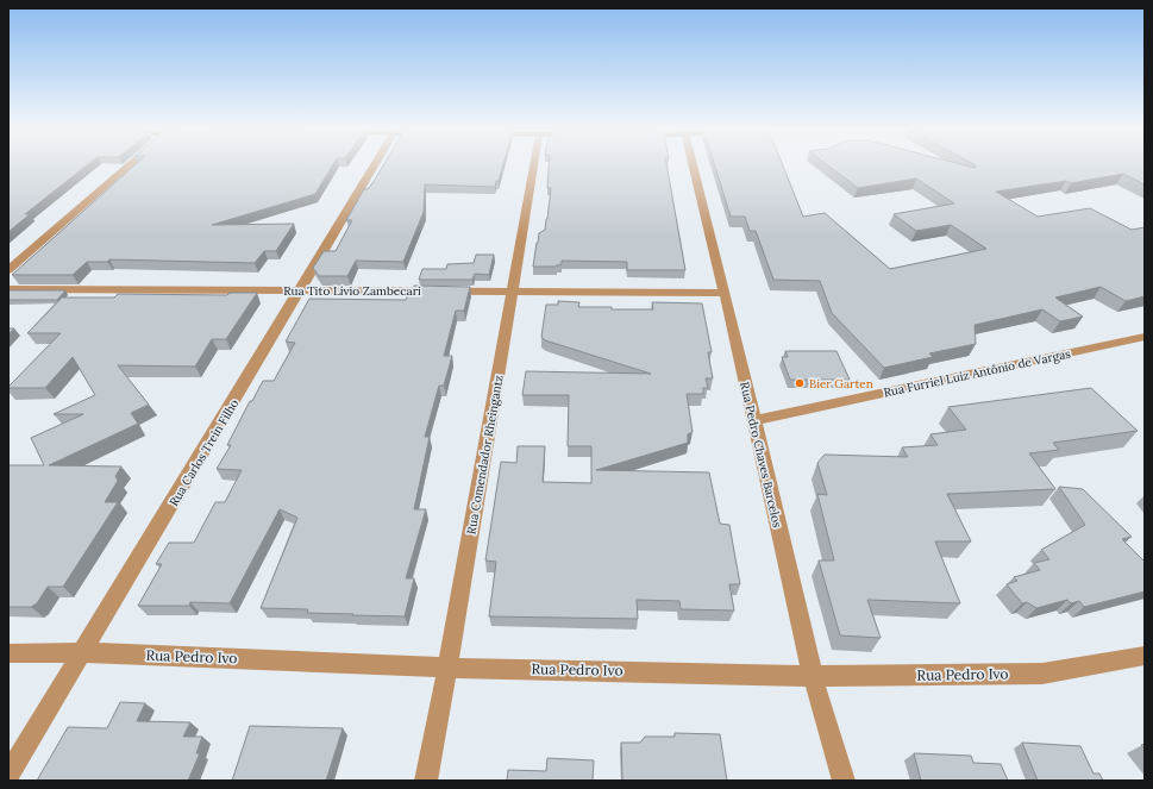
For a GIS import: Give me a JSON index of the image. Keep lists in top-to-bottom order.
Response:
{
  "streets": {
    "street": [
      "Rua Tito Lívio Zambecari",
      "Rua Furriel Luiz Antônio de Vargas",
      "Rua Carlos Trein Filho",
      "Rua Comendador Rheingantz",
      "Rua Pedro Chaves Barcelos",
      "Rua Pedro Ivo"
    ]
  },
  "crossings": [
    ["Rua Tito Lívio Zambecari", "Rua Carlos Trein Filho"],
    ["Rua Tito Lívio Zambecari", "Rua Comendador Rheingantz"],
    ["Rua Tito Lívio Zambecari", "Rua Pedro Chaves Barcelos"],
    ["Rua Furriel Luiz Antônio de Vargas", "Rua Pedro Chaves Barcelos"],
    ["Rua Carlos Trein Filho", "Rua Pedro Ivo"],
    ["Rua Comendador Rheingantz", "Rua Pedro Ivo"],
    ["Rua Pedro Chaves Barcelos", "Rua Pedro Ivo"]
  ],
  "places": ["Bier Garten"]
}
